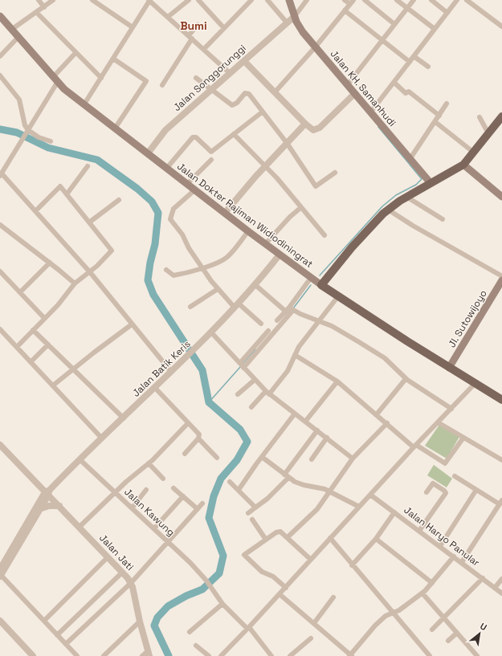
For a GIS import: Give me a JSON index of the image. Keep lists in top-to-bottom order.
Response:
{
  "streets": {
    "main road": ["Jalan KH. Samanhudi", "Jalan Dokter Rajiman Widiodiningrat", "Jl. Sutowijoyo"],
    "street": [
      "Jalan Songgorunggi",
      "Jalan Batik Keris",
      "Jalan Kawung",
      "Jalan Haryo Panular",
      "Jalan Jati"
    ]
  },
  "crossings": [
    ["Jalan Songgorunggi", "Jalan KH. Samanhudi"],
    ["Jalan Songgorunggi", "Jalan Dokter Rajiman Widiodiningrat"],
    ["Jalan Dokter Rajiman Widiodiningrat", "Jl. Sutowijoyo"],
    ["Jalan Dokter Rajiman Widiodiningrat", "Jalan Batik Keris"],
    ["Jalan Batik Keris", "Jalan Kawung"],
    ["Jalan Batik Keris", "Jalan Jati"]
  ],
  "districts": ["Bumi"],
  "north": "top right"
}
